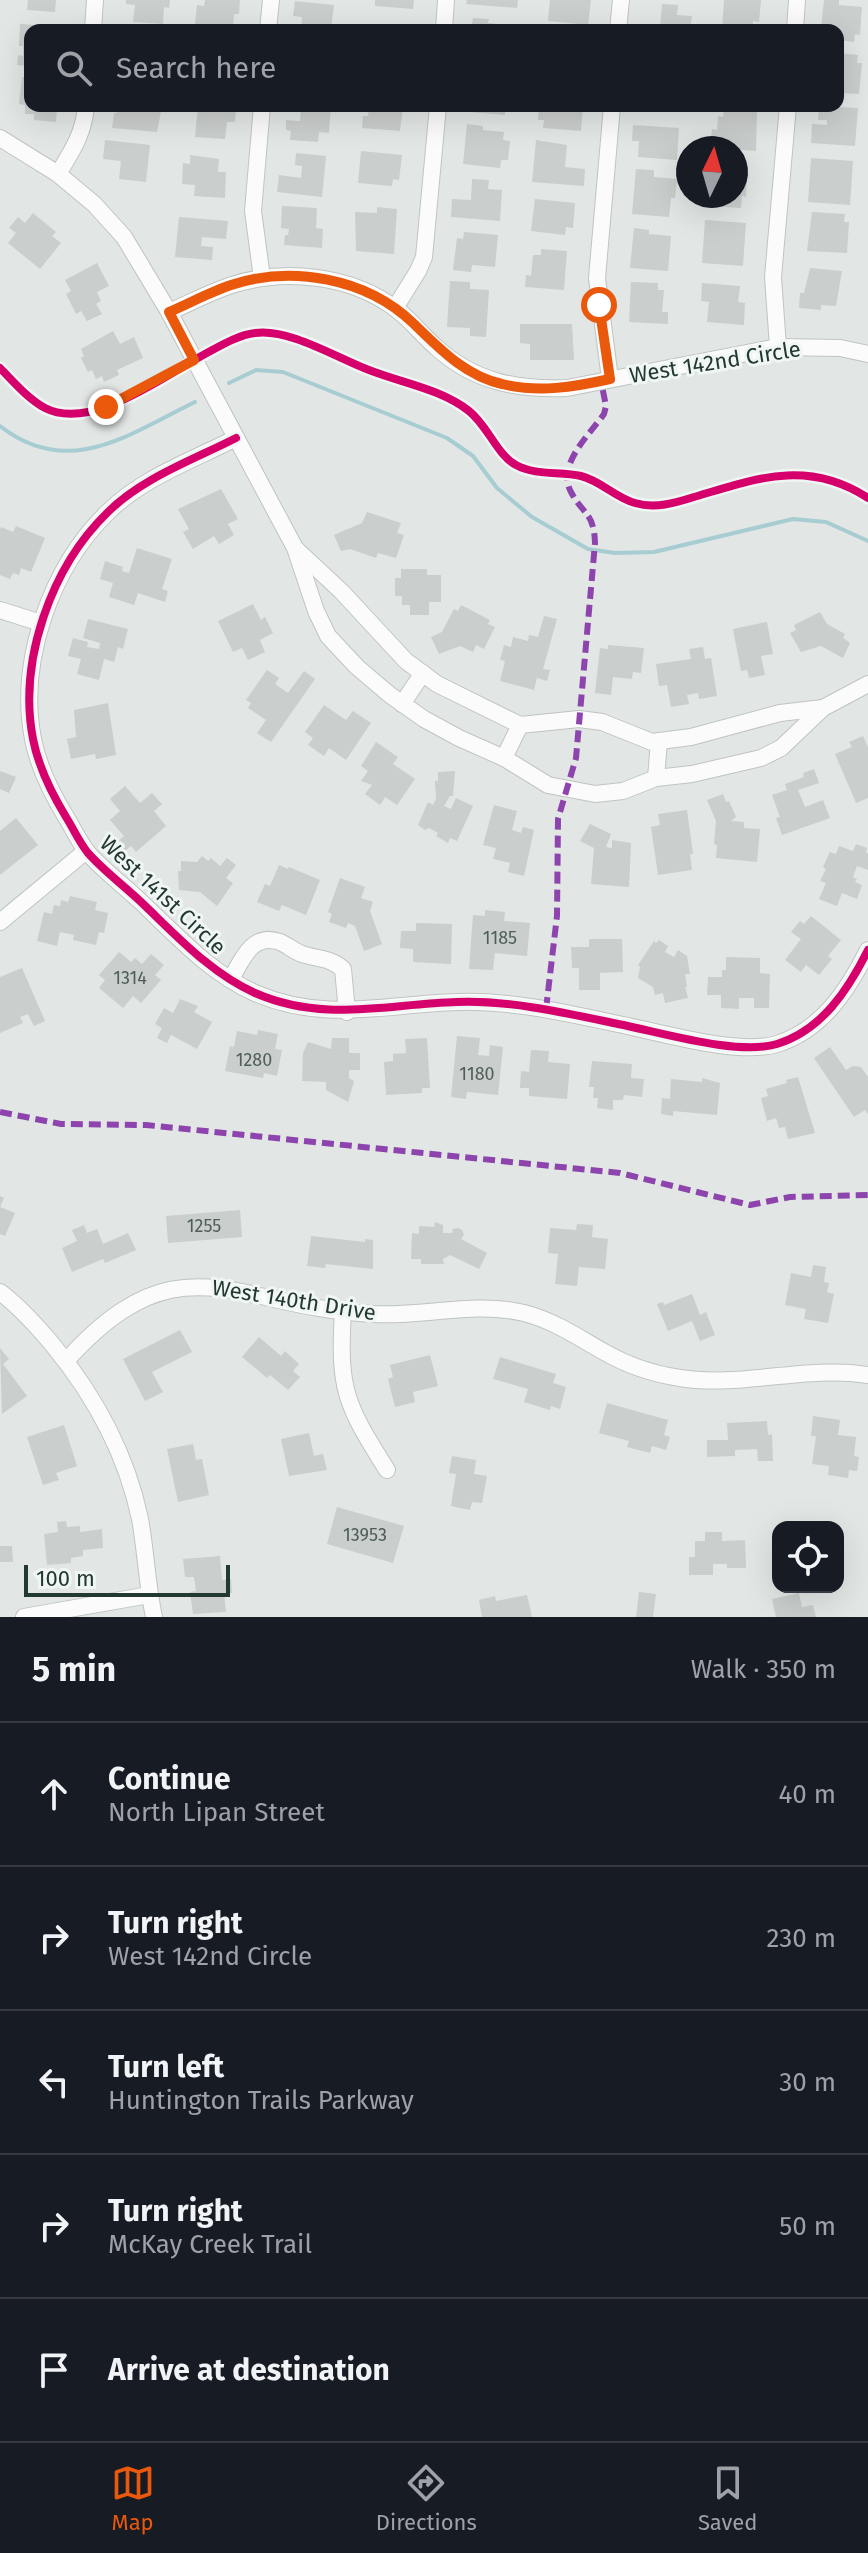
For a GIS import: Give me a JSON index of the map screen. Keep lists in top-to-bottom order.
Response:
{
  "streets": {
    "street": ["West 142nd Circle", "West 141st Circle", "West 140th Drive"]
  },
  "house_numbers": [
    "1185",
    "1314",
    "1280",
    "1180",
    "1255",
    "13953"
  ],
  "scale_bar": "100 m",
  "north": "top",
  "page": {
    "search": "Search here",
    "scale": "100 m",
    "heading": ["5 min", "Walk · 350 m"],
    "list": [
      ["Continue", "North Lipan Street", "40 m"],
      ["Turn right", "West 142nd Circle", "230 m"],
      ["Turn left", "Huntington Trails Parkway", "30 m"],
      ["Turn right", "McKay Creek Trail", "50 m"],
      "Arrive at destination"
    ],
    "nav": ["Map", "Directions", "Saved"]
  }
}
